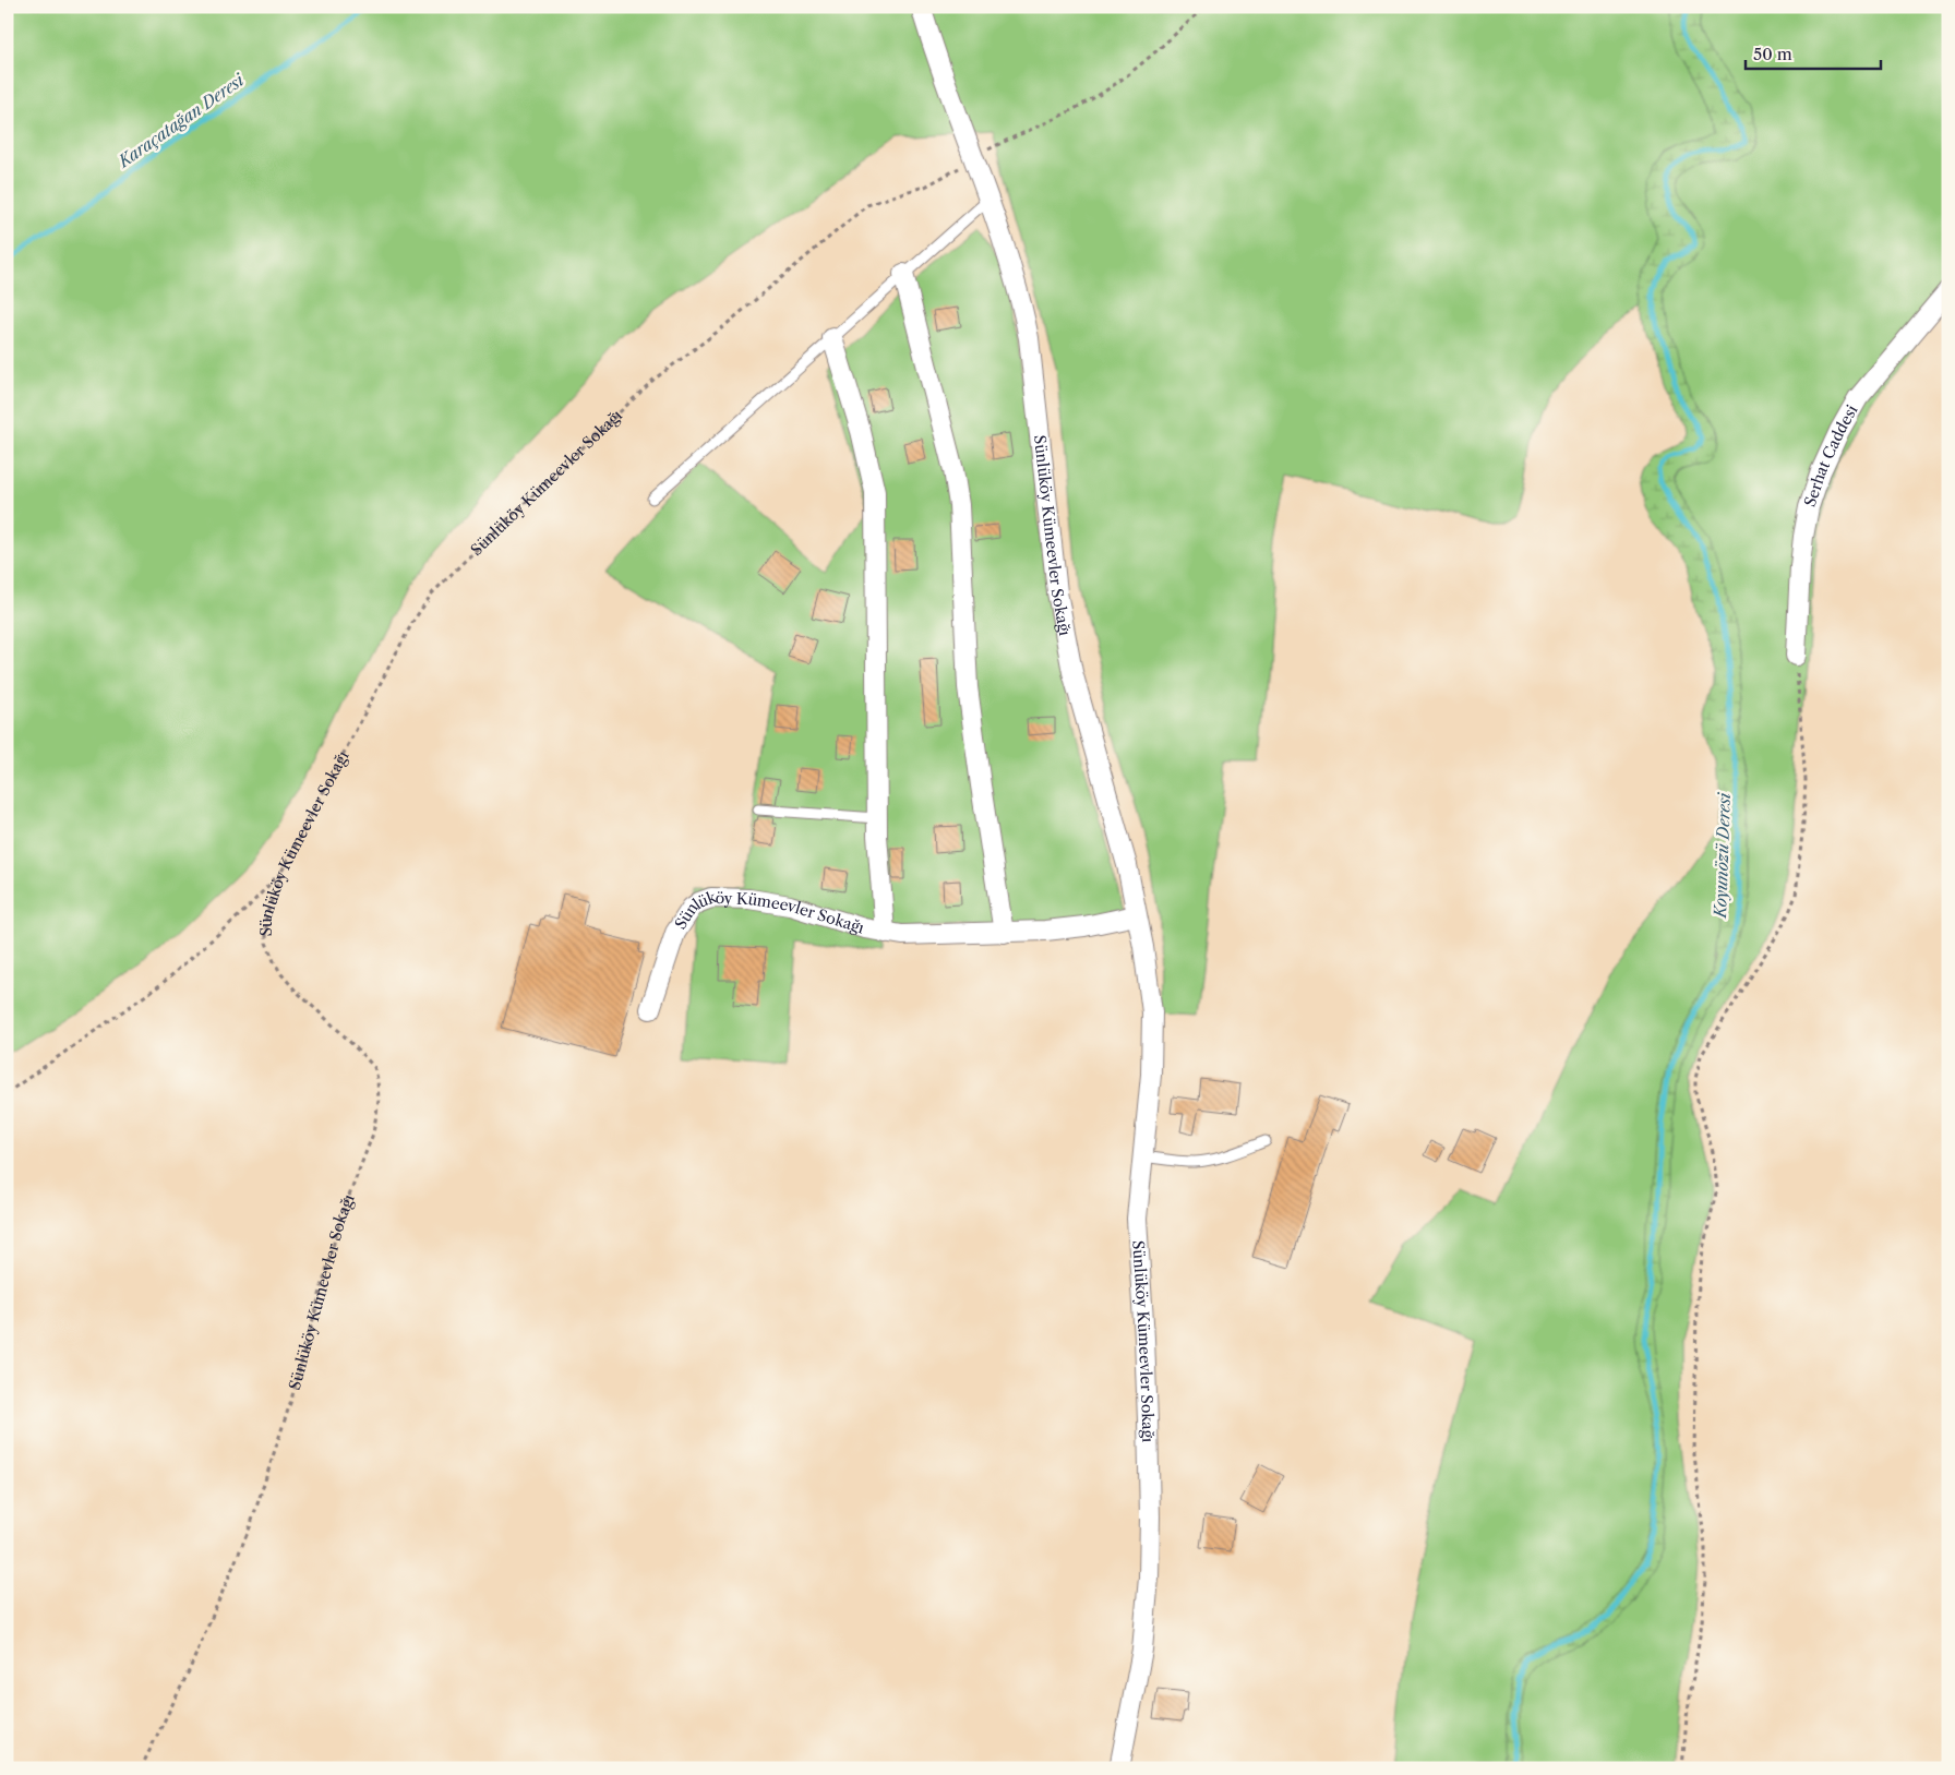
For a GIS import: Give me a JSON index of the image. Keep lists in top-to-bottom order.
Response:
{
  "streets": {
    "street": ["Serhat Caddesi", "Sünlüköy Kümeevler Sokağı"]
  },
  "water": ["Karaçatağan Deresi", "Koyunözü Deresi"],
  "scale_bar": "50 m"
}
